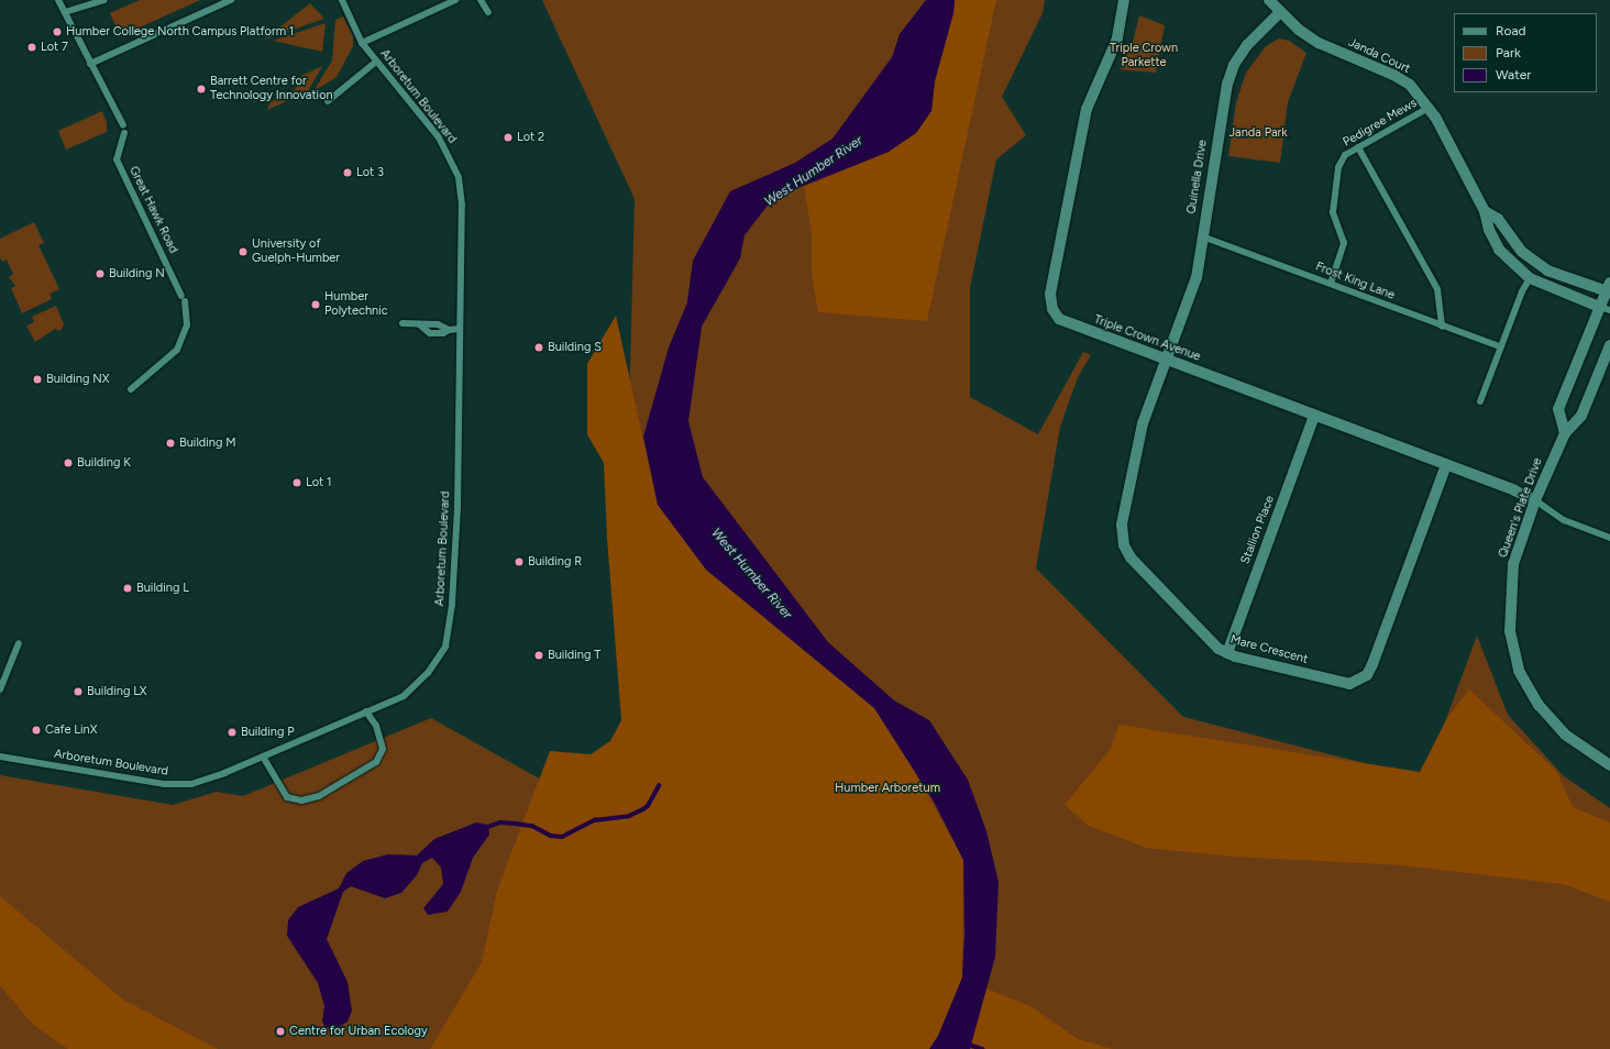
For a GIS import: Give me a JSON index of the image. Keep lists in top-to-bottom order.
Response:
{
  "streets": {
    "street": [
      "Janda Court",
      "Quinella Drive",
      "Triple Crown Avenue",
      "Queen's Plate Drive",
      "Stallion Place",
      "Mare Crescent"
    ],
    "lane": [
      "Arboretum Boulevard",
      "Pedigree Mews",
      "Great Hawk Road",
      "Frost King Lane"
    ]
  },
  "crossings": [
    ["Janda Court", "Pedigree Mews"],
    ["Janda Court", "Quinella Drive"],
    ["Pedigree Mews", "Frost King Lane"],
    ["Quinella Drive", "Frost King Lane"],
    ["Quinella Drive", "Triple Crown Avenue"],
    ["Quinella Drive", "Mare Crescent"],
    ["Triple Crown Avenue", "Queen's Plate Drive"],
    ["Triple Crown Avenue", "Stallion Place"],
    ["Triple Crown Avenue", "Mare Crescent"],
    ["Stallion Place", "Mare Crescent"]
  ],
  "water": ["West Humber River"],
  "parks": ["Triple Crown Parkette", "Janda Park", "Humber Arboretum"],
  "places": [
    "Humber College North Campus Platform 1",
    "Lot 7",
    "Barrett Centre for Technology Innovation",
    "Lot 2",
    "Lot 3",
    "University of Guelph-Humber",
    "Building N",
    "Humber Polytechnic",
    "Building S",
    "Building NX",
    "Building M",
    "Building K",
    "Lot 1",
    "Building R",
    "Building L",
    "Building T",
    "Building LX",
    "Cafe LinX",
    "Building P",
    "Centre for Urban Ecology"
  ],
  "legend": ["Road", "Park", "Water"]
}
